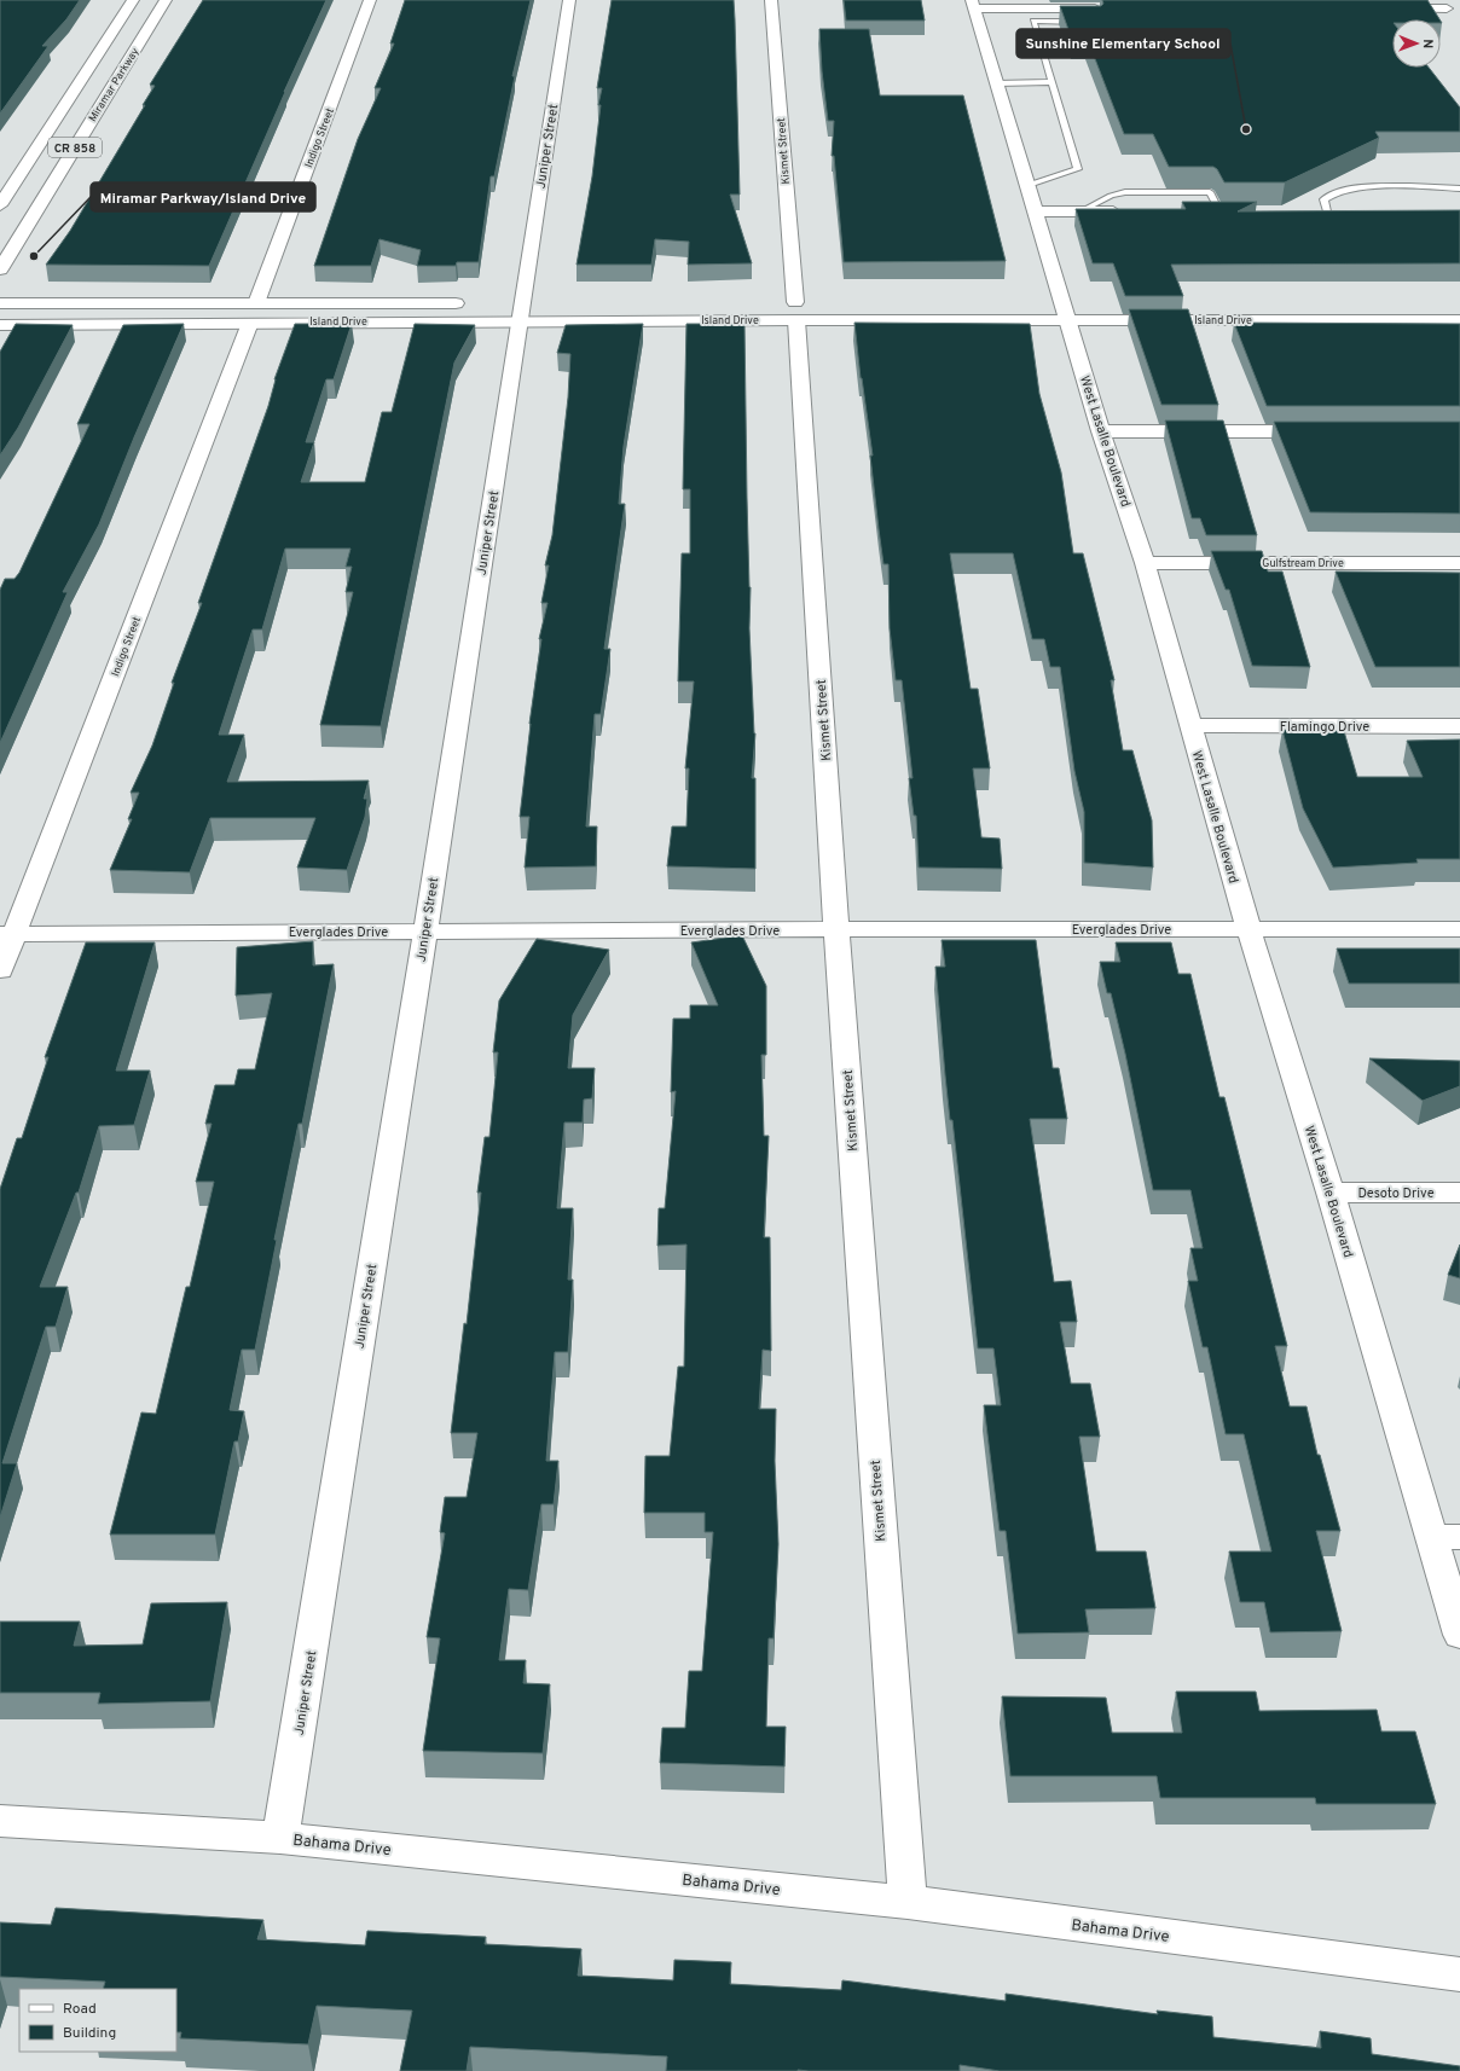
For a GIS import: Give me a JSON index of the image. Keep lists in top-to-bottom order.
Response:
{
  "streets": {
    "street": [
      "Miramar Parkway",
      "Indigo Street",
      "Juniper Street",
      "CR 858",
      "Kismet Street",
      "Island Drive",
      "West Lasalle Boulevard",
      "Gulfstream Drive",
      "Flamingo Drive",
      "Everglades Drive",
      "Desoto Drive",
      "Bahama Drive"
    ]
  },
  "crossings": [
    ["Indigo Street", "Island Drive"],
    ["Indigo Street", "Everglades Drive"],
    ["Juniper Street", "Island Drive"],
    ["Juniper Street", "Everglades Drive"],
    ["Juniper Street", "Bahama Drive"],
    ["Kismet Street", "Island Drive"],
    ["Kismet Street", "Everglades Drive"],
    ["Kismet Street", "Bahama Drive"],
    ["Island Drive", "West Lasalle Boulevard"],
    ["West Lasalle Boulevard", "Gulfstream Drive"],
    ["West Lasalle Boulevard", "Flamingo Drive"],
    ["West Lasalle Boulevard", "Everglades Drive"],
    ["West Lasalle Boulevard", "Desoto Drive"]
  ],
  "places": ["Sunshine Elementary School", "Miramar Parkway/Island Drive"],
  "legend": ["Road", "Building"],
  "north": "right"
}
